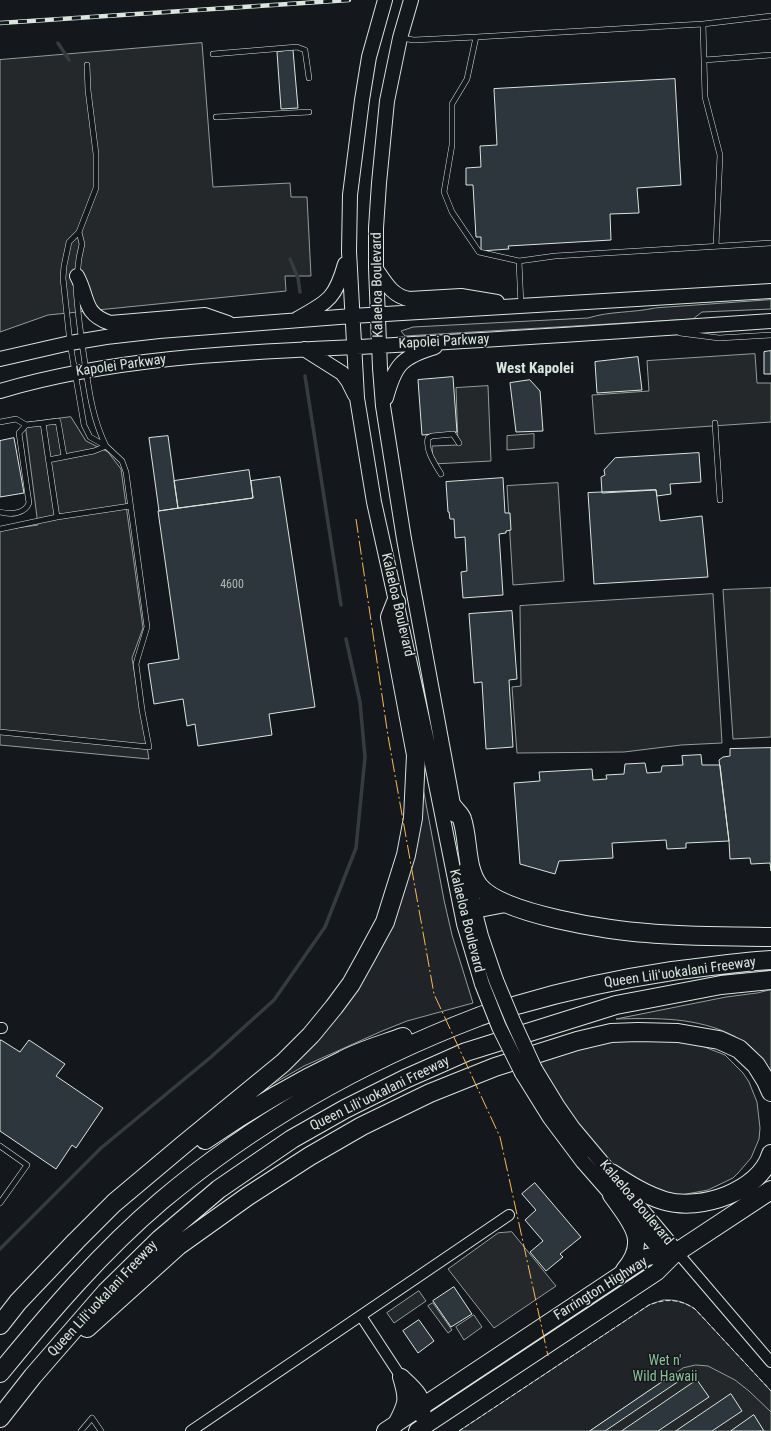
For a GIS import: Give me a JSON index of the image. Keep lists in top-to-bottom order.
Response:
{
  "streets": {
    "highway": ["Queen Liliʻuokalani Freeway"],
    "main road": ["Kalaeloa Boulevard", "Kapolei Parkway", "Farrington Highway"]
  },
  "crossings": [
    ["Kalaeloa Boulevard", "Kapolei Parkway"],
    ["Kalaeloa Boulevard", "Farrington Highway"]
  ],
  "districts": ["West Kapolei"],
  "parks": ["Wet n' Wild Hawaii"],
  "house_numbers": ["4600"]
}
